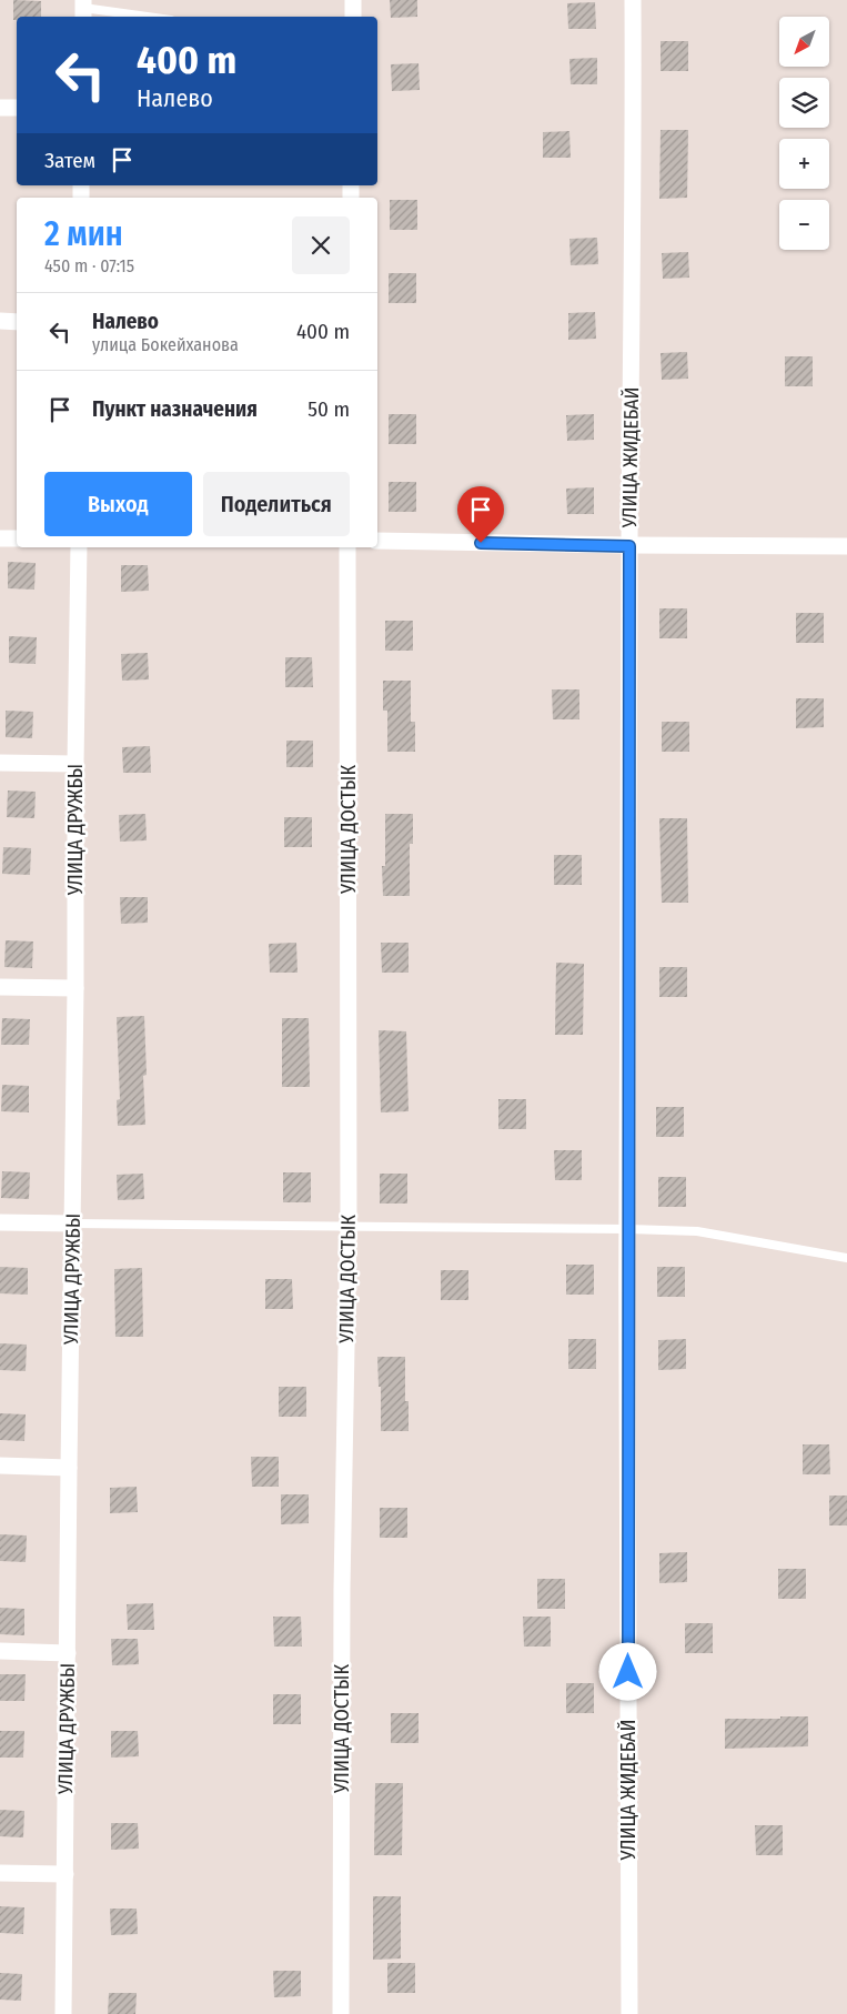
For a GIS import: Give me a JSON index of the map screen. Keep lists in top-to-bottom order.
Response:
{
  "streets": {
    "street": ["УЛИЦА ЖИДЕБАЙ", "УЛИЦА ДРУЖБЫ", "УЛИЦА ДОСТЫК"]
  },
  "north": "bottom left",
  "page": {
    "map_buttons": ["+", "−"],
    "turn": ["400 m", "Налево"],
    "then": "Затем",
    "heading": ["2 мин", "450 m · 07:15"],
    "list": [
      {
        "name": "Налево",
        "note": "улица Бокейханова",
        "value": "400 m"
      },
      {
        "name": "Пункт назначения",
        "value": "50 m"
      }
    ],
    "buttons": ["Выход", "Поделиться"]
  }
}
